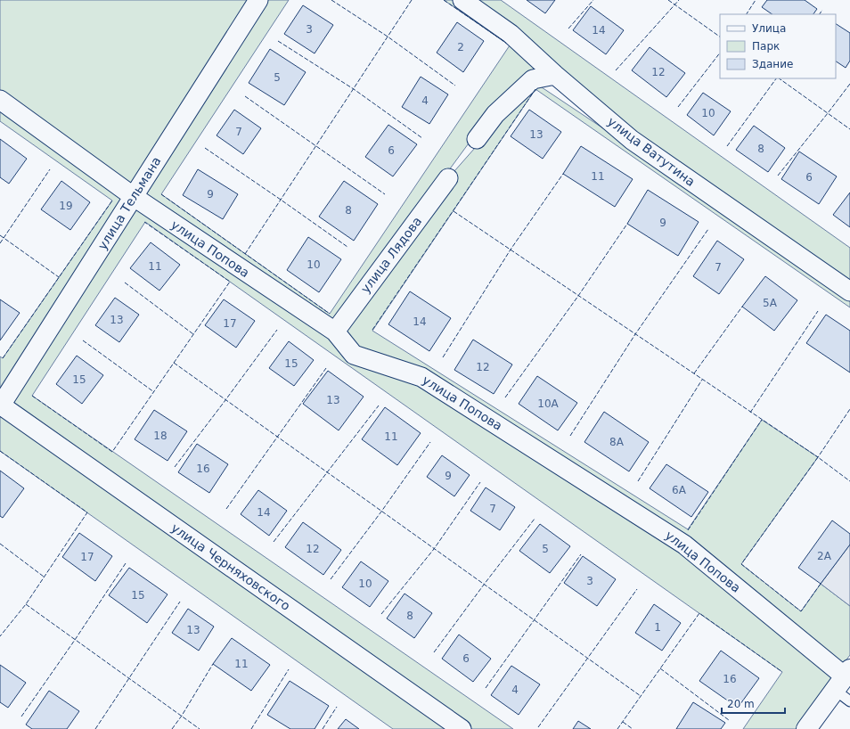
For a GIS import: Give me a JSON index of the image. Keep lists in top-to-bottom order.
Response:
{
  "streets": {
    "street": [
      "улица Ватутина",
      "улица Тельмана",
      "улица Попова",
      "улица Лядова",
      "улица Черняховского"
    ]
  },
  "crossings": [
    ["улица Тельмана", "улица Попова"],
    ["улица Тельмана", "улица Черняховского"],
    ["улица Попова", "улица Лядова"]
  ],
  "house_numbers": [
    "3",
    "14",
    "2",
    "12",
    "5",
    "4",
    "10",
    "7",
    "13",
    "8",
    "6",
    "11",
    "6",
    "9",
    "19",
    "8",
    "9",
    "10",
    "11",
    "7",
    "5А",
    "13",
    "14",
    "17",
    "15",
    "12",
    "15",
    "13",
    "10А",
    "18",
    "11",
    "8А",
    "16",
    "9",
    "6А",
    "7",
    "14",
    "12",
    "5",
    "2А",
    "17",
    "3",
    "10",
    "15",
    "8",
    "1",
    "13",
    "6",
    "11",
    "16",
    "4"
  ],
  "legend": ["Улица", "Парк", "Здание"],
  "scale_bar": "20 m"
}
